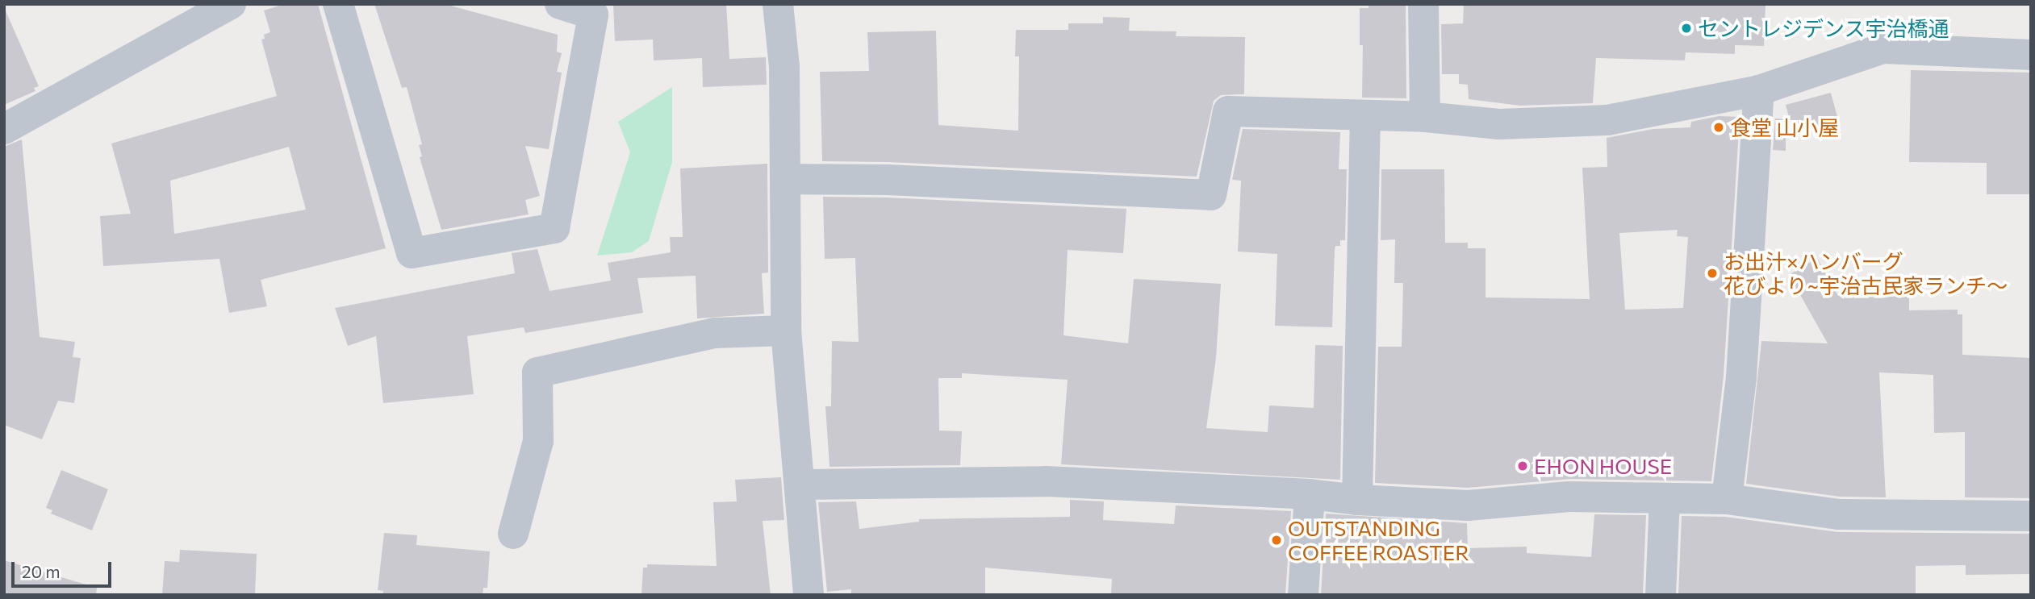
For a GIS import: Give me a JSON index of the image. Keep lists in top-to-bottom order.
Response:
{
  "places": [
    "セントレジデンス宇治橋通",
    "食堂 山小屋",
    "お出汁×ハンバーグ 花びより~宇治古民家ランチ～",
    "EHON HOUSE",
    "OUTSTANDING COFFEE ROASTER"
  ],
  "scale_bar": "20 m"
}
